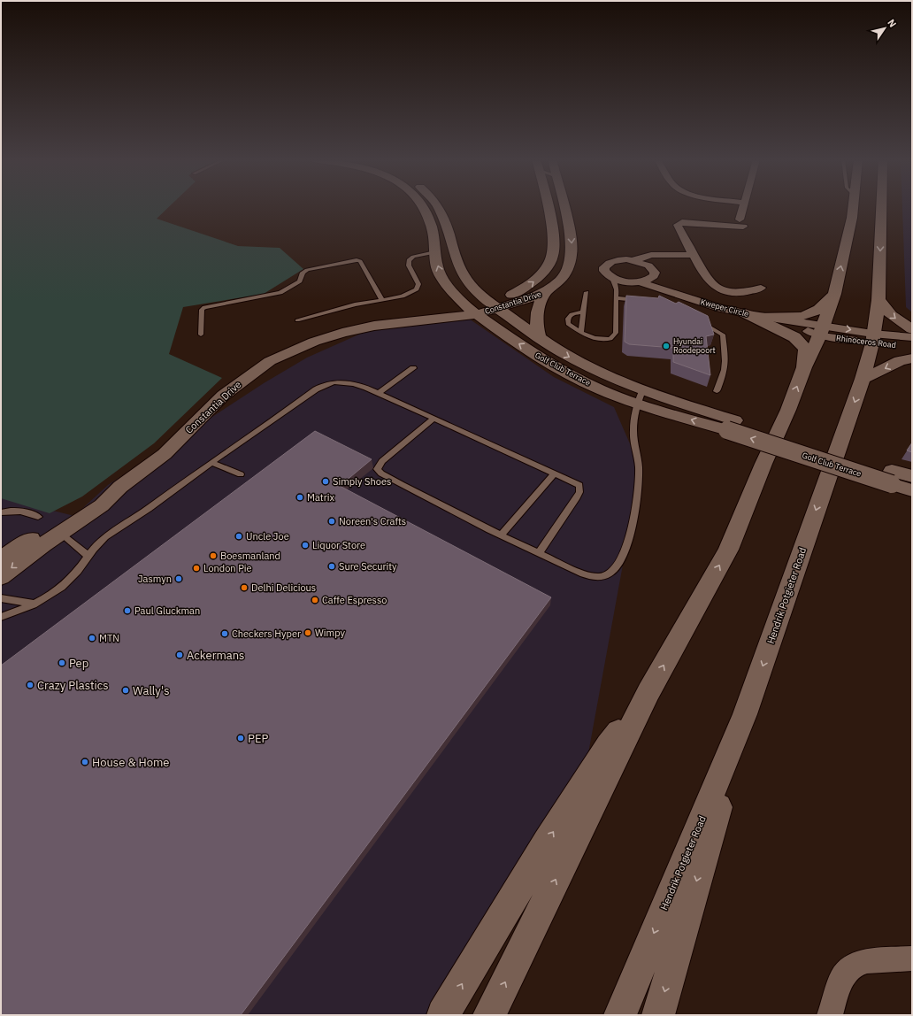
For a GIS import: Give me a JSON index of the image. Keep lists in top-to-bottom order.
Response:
{
  "streets": {
    "main road": ["Hendrik Potgieter Road"],
    "street": [
      "Constantia Drive",
      "Kweper Circle",
      "Rhinoceros Road",
      "Golf Club Terrace"
    ]
  },
  "crossings": [
    ["Constantia Drive", "Golf Club Terrace"],
    ["Kweper Circle", "Rhinoceros Road"],
    ["Rhinoceros Road", "Hendrik Potgieter Road"]
  ],
  "places": [
    "Hyundai Roodepoort",
    "Simply Shoes",
    "Matrix",
    "Noreen's Crafts",
    "Uncle Joe",
    "Liquor Store",
    "Boesmanland",
    "Sure Security",
    "London Pie",
    "Jasmyn",
    "Delhi Delicious",
    "Caffe Espresso",
    "Paul Gluckman",
    "Wimpy",
    "Checkers Hyper",
    "MTN",
    "Ackermans",
    "Pep",
    "Crazy Plastics",
    "Wally's",
    "PEP",
    "House & Home"
  ],
  "north": "top right"
}
